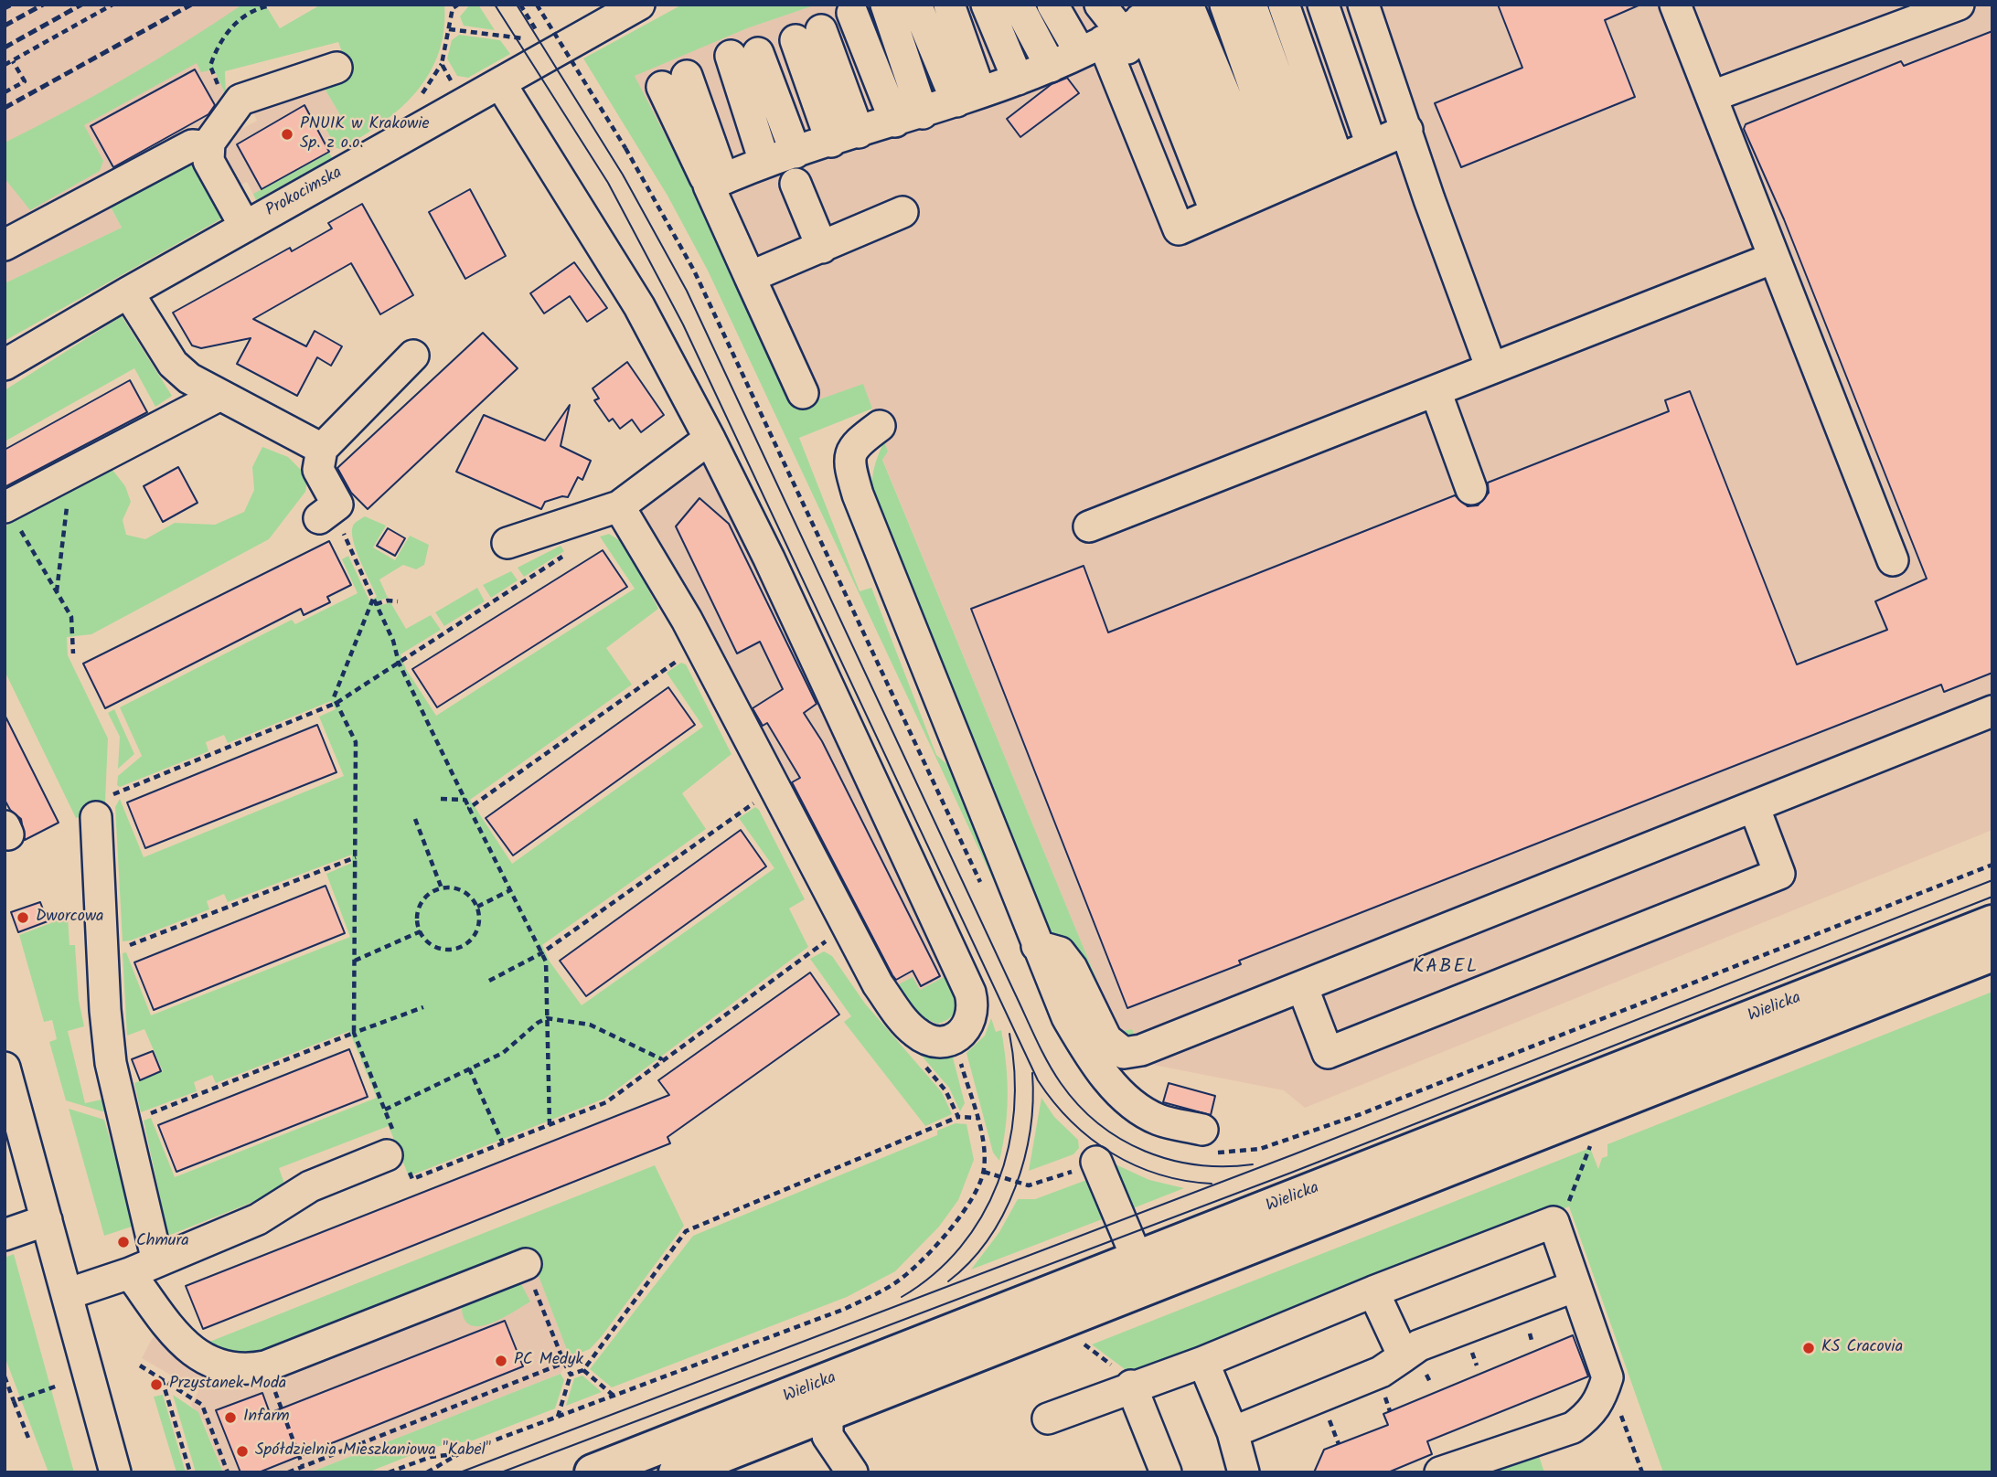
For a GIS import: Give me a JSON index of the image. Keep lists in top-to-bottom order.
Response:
{
  "streets": {
    "main road": ["Wielicka"],
    "street": ["Prokocimska"]
  },
  "districts": ["KABEL"],
  "places": [
    "PNUIK w Krakowie Sp. z o.o.",
    "Dworcowa",
    "Chmura",
    "KS Cracovia",
    "PC Medyk",
    "Przystanek Moda",
    "Infarm",
    "Spółdzielnia Mieszkaniowa \"Kabel\""
  ]
}
